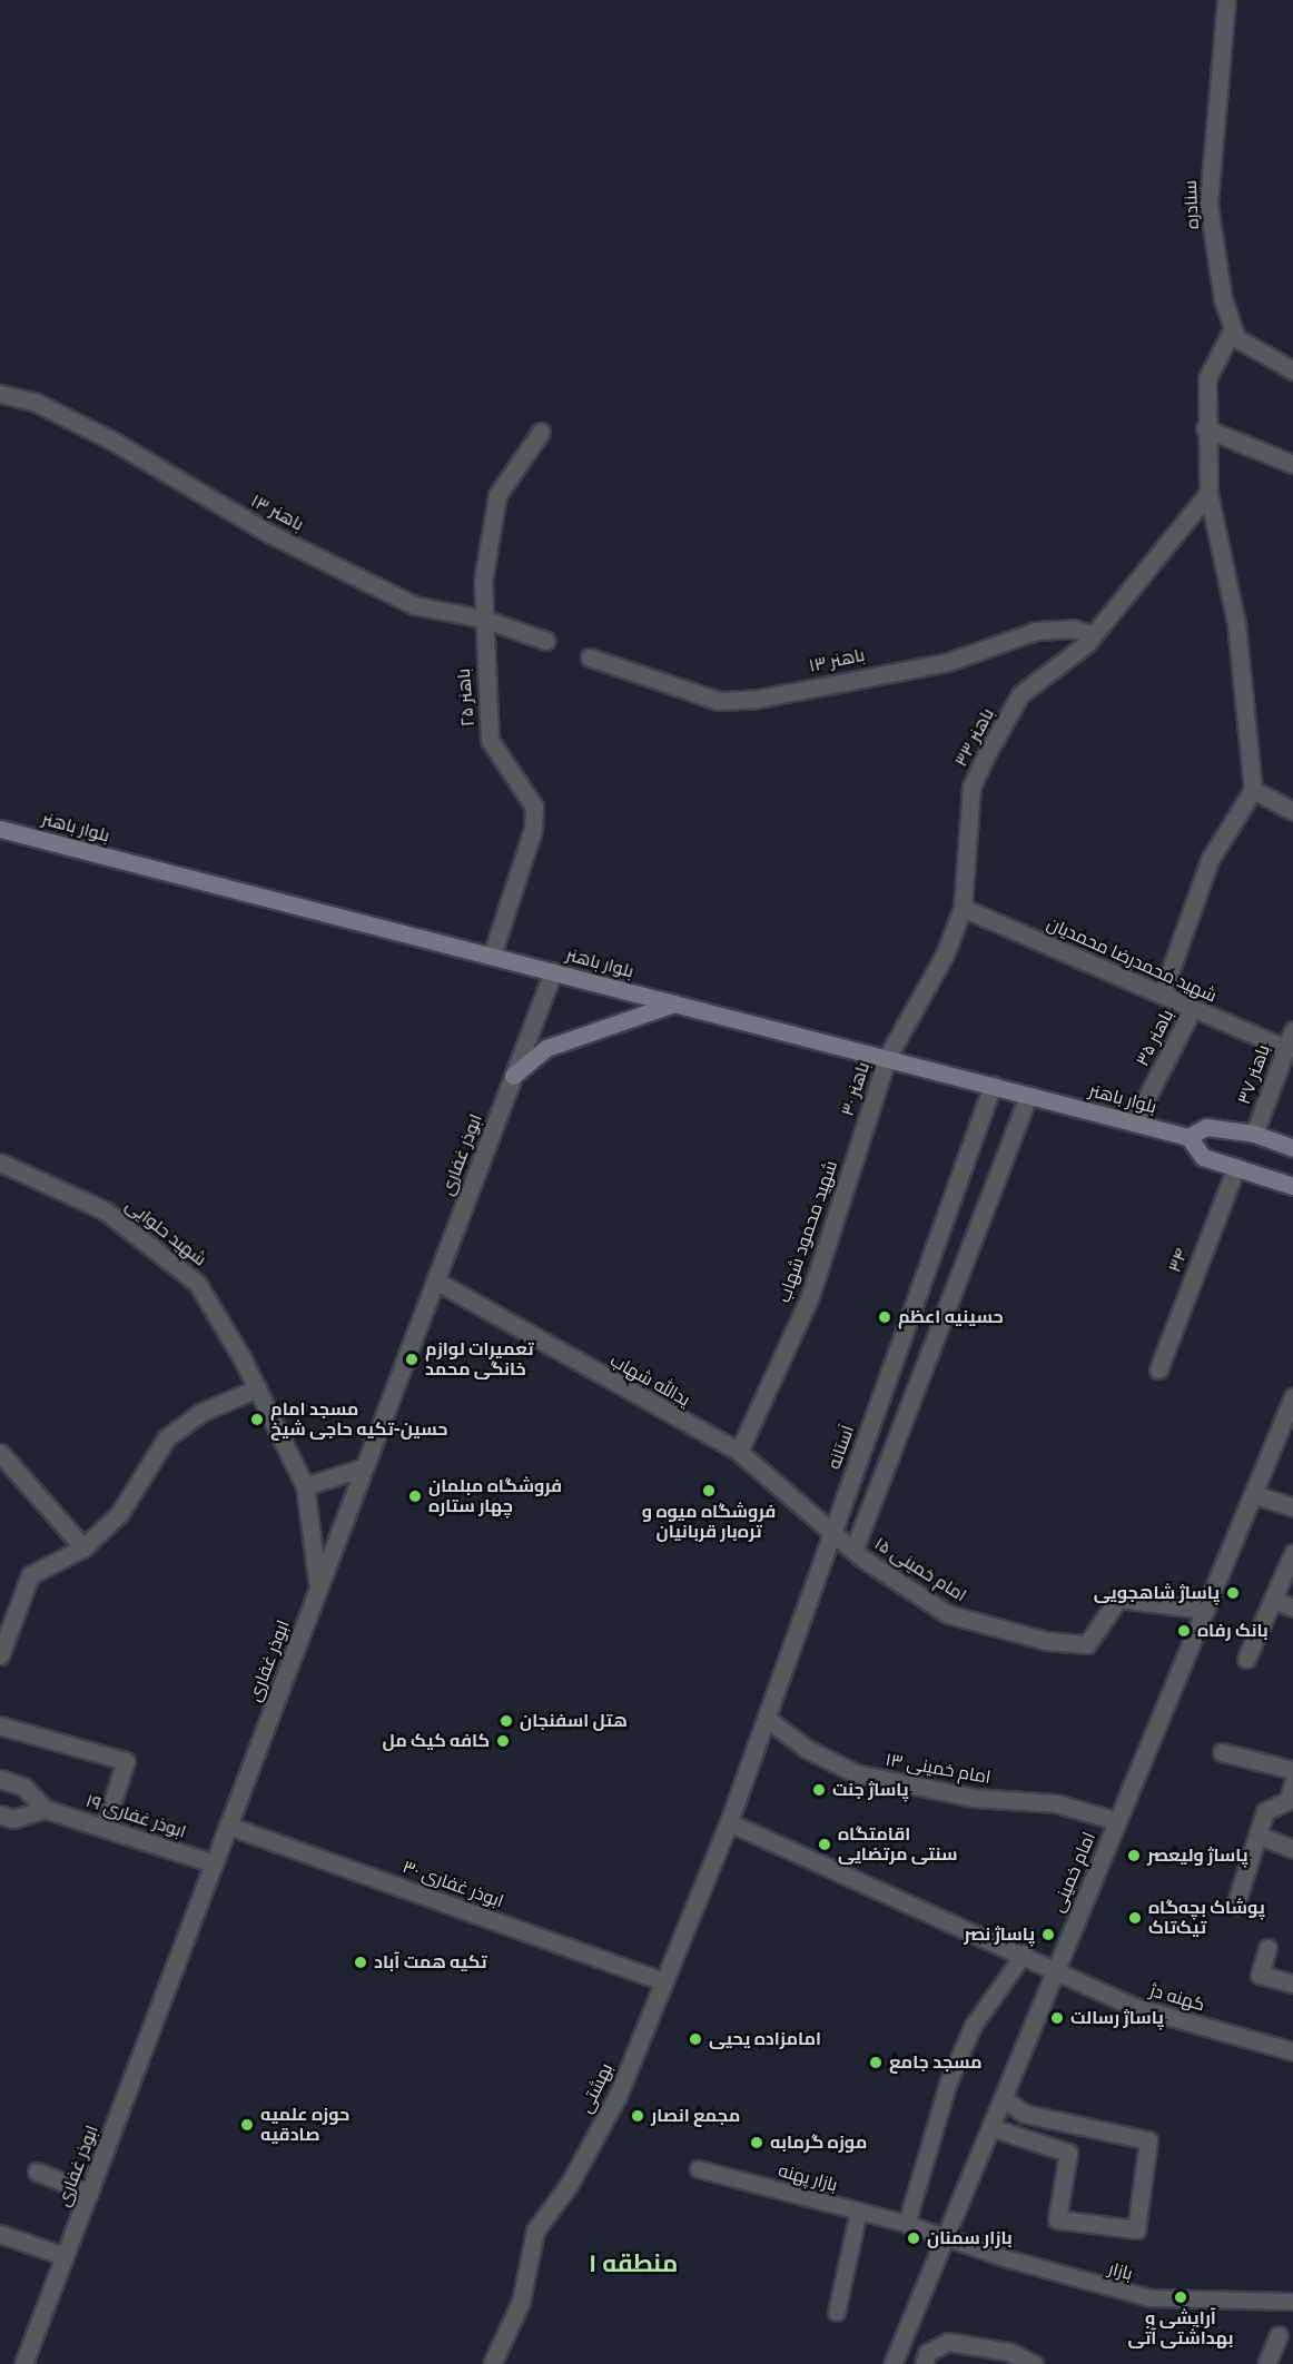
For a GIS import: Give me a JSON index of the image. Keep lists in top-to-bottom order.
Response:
{
  "streets": {
    "main road": ["بلوار باهنر"],
    "street": [
      "سنادره",
      "باهنر ۱۳",
      "باهنر ۲۵",
      "باهنر ۳۳",
      "شهید محمدرضا محمدیان",
      "باهنر ۳۵",
      "باهنر ۳۷",
      "باهنر ۳۰",
      "ابوذر غفاری",
      "شهید محمود شهاب",
      "شهید حلوایی",
      "۳۴",
      "یدالله شهاب",
      "آستانه",
      "امام خمینی ۱۵",
      "امام خمینی ۱۳",
      "ابوذر غفاری ۱۹",
      "امام خمینی",
      "ابوذر غفاری ۳۰",
      "کهنه دژ",
      "بهشتی",
      "بازار پهنه",
      "بازار"
    ]
  },
  "crossings": [
    ["باهنر ۱۳", "باهنر ۲۵"],
    ["باهنر ۱۳", "باهنر ۳۳"],
    ["باهنر ۲۵", "بلوار باهنر"],
    ["باهنر ۳۳", "بلوار باهنر"],
    ["باهنر ۳۳", "شهید محمدرضا محمدیان"],
    ["باهنر ۳۳", "باهنر ۳۰"],
    ["بلوار باهنر", "باهنر ۳۵"],
    ["بلوار باهنر", "باهنر ۳۰"],
    ["بلوار باهنر", "ابوذر غفاری"],
    ["بلوار باهنر", "آستانه"],
    ["شهید محمدرضا محمدیان", "باهنر ۳۵"],
    ["شهید محمدرضا محمدیان", "باهنر ۳۷"],
    ["باهنر ۳۰", "شهید محمود شهاب"],
    ["ابوذر غفاری", "شهید حلوایی"],
    ["ابوذر غفاری", "یدالله شهاب"],
    ["ابوذر غفاری", "ابوذر غفاری ۱۹"],
    ["ابوذر غفاری", "ابوذر غفاری ۳۰"],
    ["شهید محمود شهاب", "یدالله شهاب"],
    ["یدالله شهاب", "آستانه"],
    ["یدالله شهاب", "امام خمینی ۱۵"],
    ["آستانه", "امام خمینی ۱۵"],
    ["آستانه", "امام خمینی ۱۳"],
    ["آستانه", "کهنه دژ"],
    ["آستانه", "بهشتی"],
    ["امام خمینی ۱۵", "امام خمینی"],
    ["امام خمینی ۱۳", "امام خمینی"],
    ["امام خمینی", "کهنه دژ"],
    ["امام خمینی", "بازار"],
    ["ابوذر غفاری ۳۰", "بهشتی"],
    ["کهنه دژ", "بهشتی"],
    ["بازار پهنه", "بازار"]
  ],
  "districts": ["منطقه ۱"],
  "places": [
    "حسینیه اعظم",
    "تعمیرات لوازم خانگی محمد",
    "مسجد امام حسین-تکیه حاجی شیخ",
    "فروشگاه میوه و تره‌بار قربانیان",
    "فروشگاه مبلمان چهار ستاره",
    "پاساژ شاهجویی",
    "بانک رفاه",
    "هتل اسفنجان",
    "کافه کیک مل",
    "پاساژ جنت",
    "اقامتگاه سنتی مرتضایی",
    "پاساژ ولیعصر",
    "پوشاک بچه‌گاه تیک‌تاک",
    "پاساژ نصر",
    "تکیه همت آباد",
    "پاساژ رسالت",
    "امامزاده یحیی",
    "مسجد جامع",
    "مجمع انصار",
    "حوزه علمیه صادقیه",
    "موزه گرمابه",
    "بازار سمنان",
    "آرایشی و بهداشتی آتی"
  ]
}
